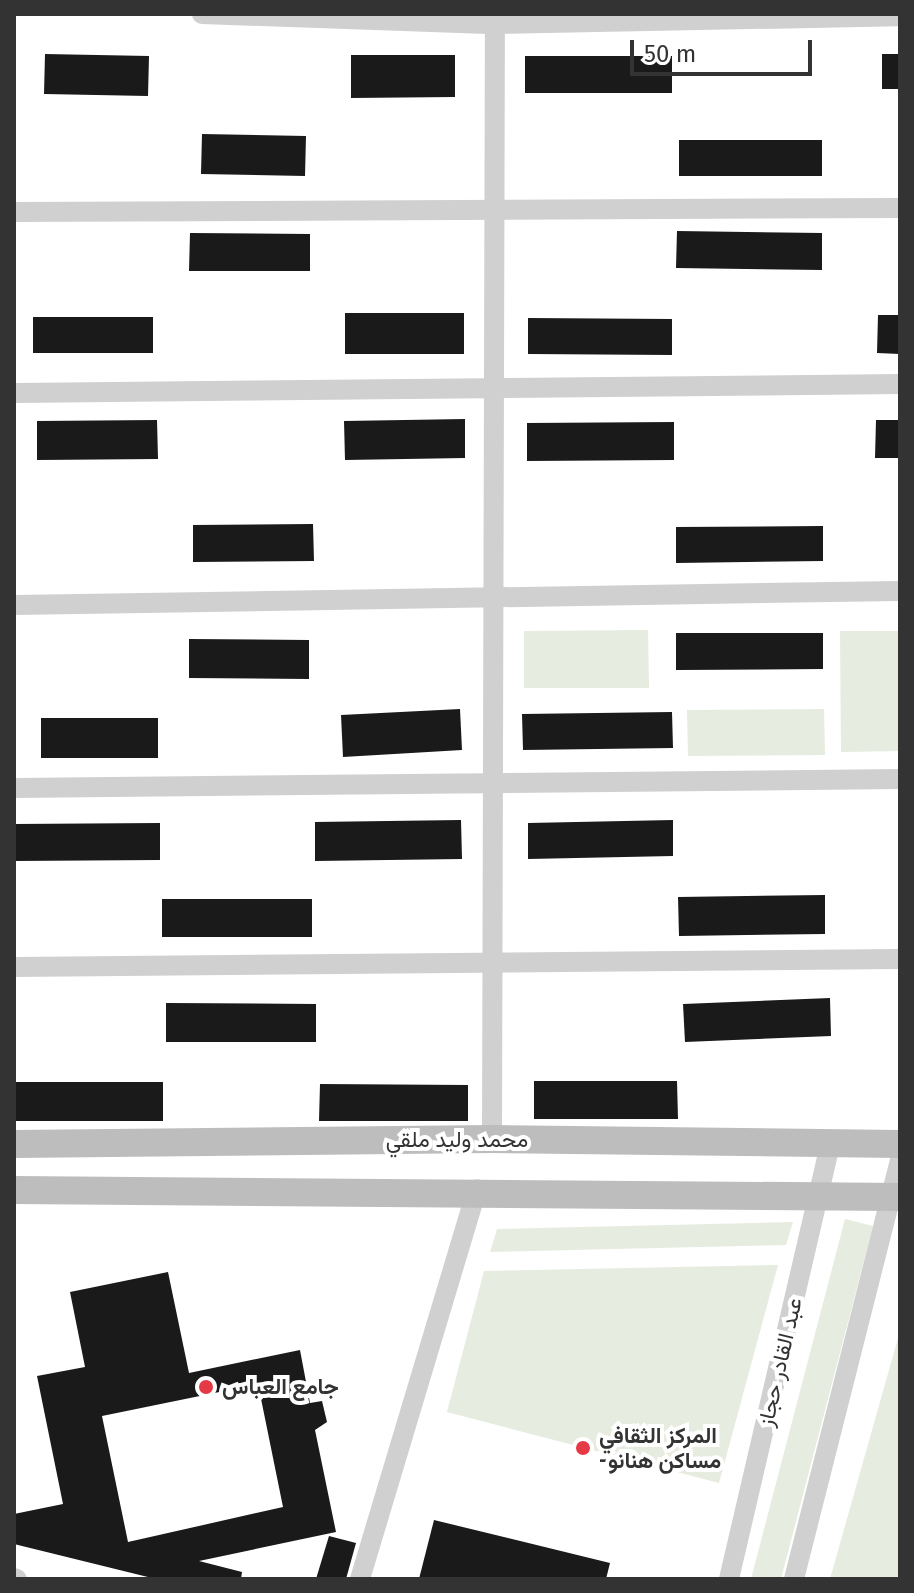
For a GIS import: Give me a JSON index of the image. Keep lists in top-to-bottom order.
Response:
{
  "streets": {
    "street": ["محمد وليد ملقي", "عبد القادر حجاز"]
  },
  "crossings": [
    ["محمد وليد ملقي", "عبد القادر حجاز"]
  ],
  "places": ["جامع العباس", "المركز الثقافي -مساكن هنانو"],
  "scale_bar": "50 m"
}
